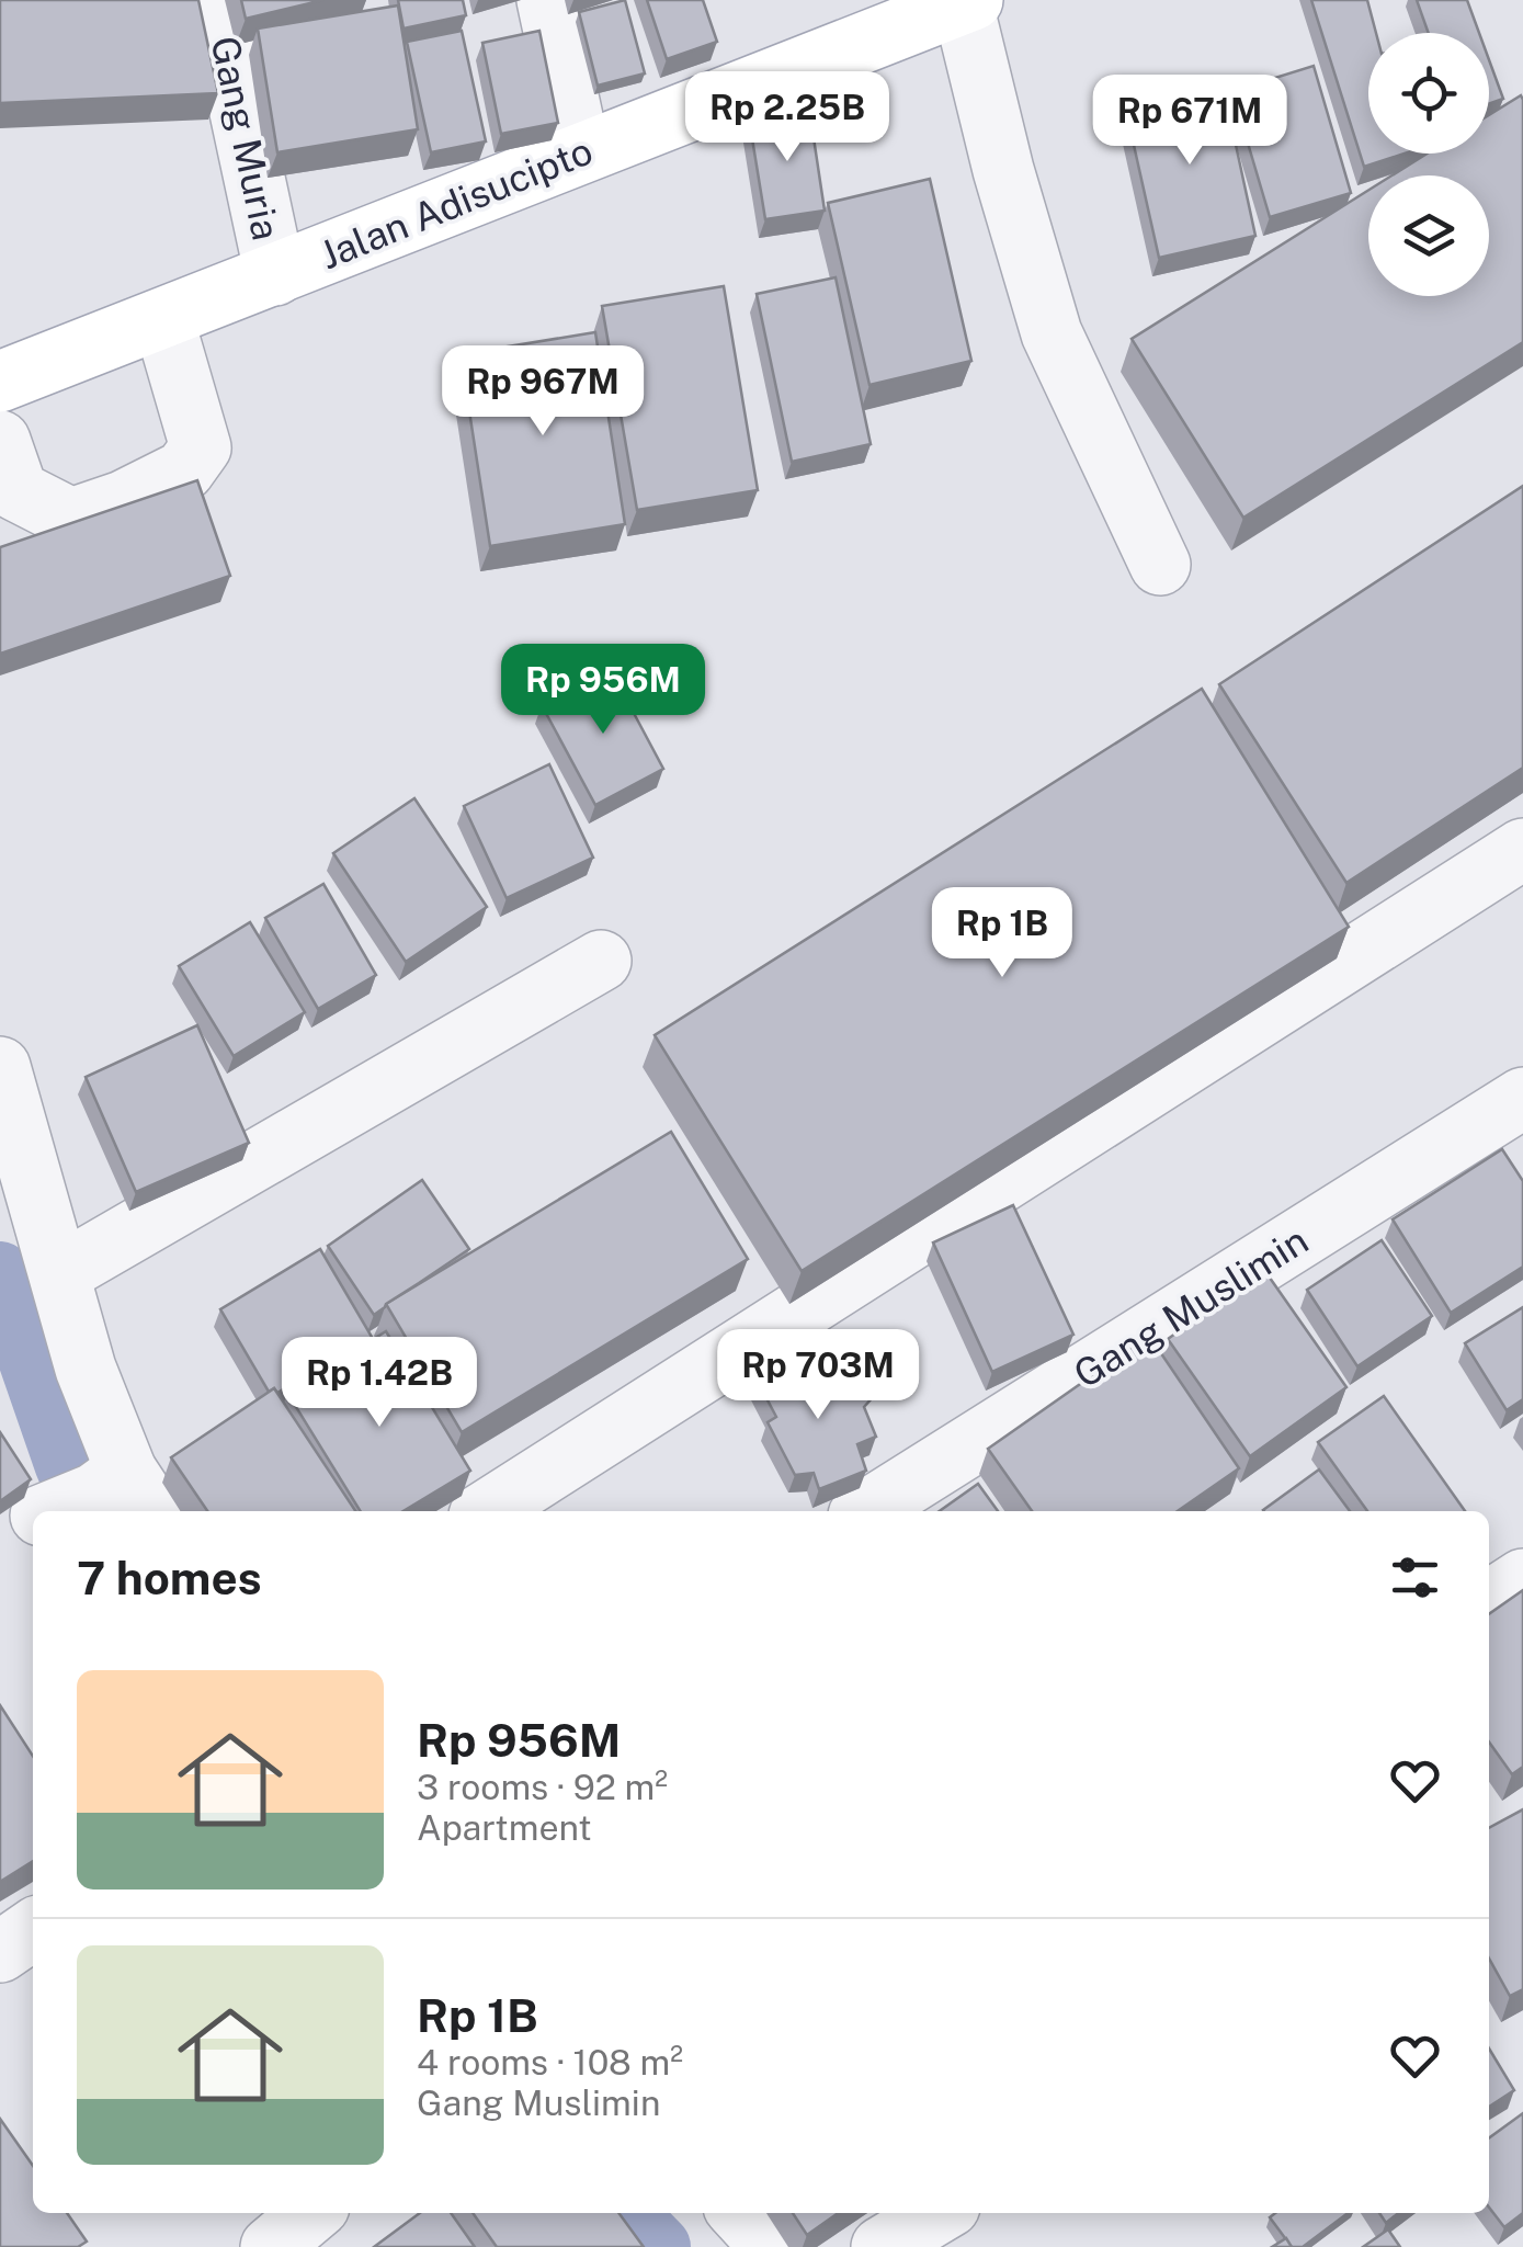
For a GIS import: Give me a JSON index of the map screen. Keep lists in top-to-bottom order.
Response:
{
  "streets": {
    "main road": ["Jalan Adisucipto"],
    "street": ["Gang Muria", "Gang Muslimin"]
  },
  "crossings": [
    ["Gang Muria", "Jalan Adisucipto"]
  ],
  "page": {
    "price": [
      "Rp 2.25B",
      "Rp 671M",
      "Rp 967M",
      "Rp 956M",
      "Rp 1B",
      "Rp 703M",
      "Rp 1.42B"
    ],
    "heading": "7 homes",
    "list": [
      {
        "name": "Rp 956M",
        "note": "3 rooms · 92 m² · Apartment"
      },
      {
        "name": "Rp 1B",
        "note": "4 rooms · 108 m² · Gang Muslimin"
      }
    ]
  }
}
